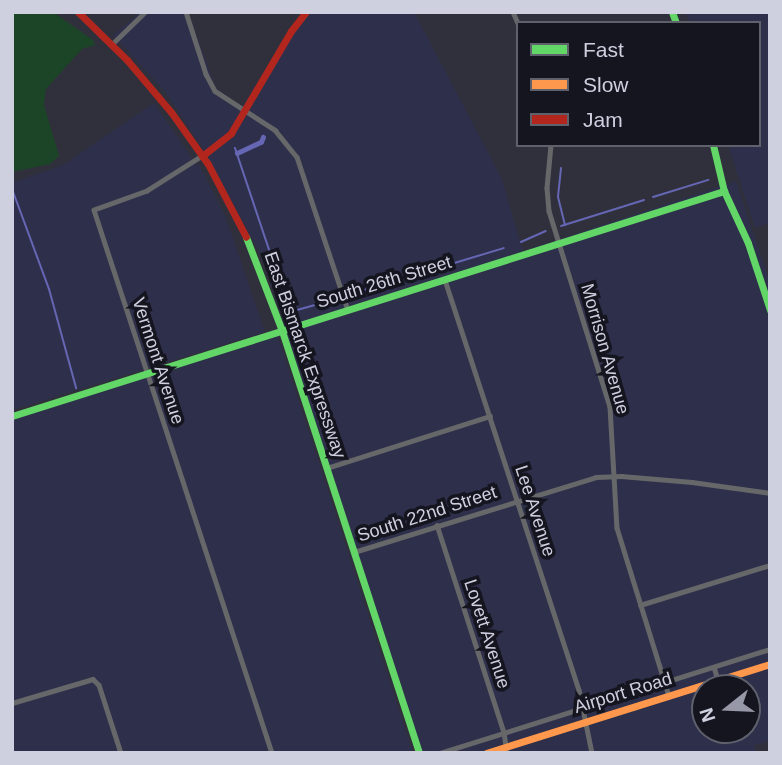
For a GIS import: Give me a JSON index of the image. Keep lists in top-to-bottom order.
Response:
{
  "streets": {
    "main road": ["South 26th Street", "East Bismarck Expressway", "Airport Road"],
    "street": [
      "Morrison Avenue",
      "Vermont Avenue",
      "Lee Avenue",
      "South 22nd Street",
      "Lovett Avenue"
    ]
  },
  "crossings": [
    ["South 26th Street", "Morrison Avenue"],
    ["South 26th Street", "East Bismarck Expressway"],
    ["South 26th Street", "Vermont Avenue"],
    ["South 26th Street", "Lee Avenue"],
    ["Morrison Avenue", "South 22nd Street"],
    ["Morrison Avenue", "Airport Road"],
    ["East Bismarck Expressway", "Vermont Avenue"],
    ["East Bismarck Expressway", "South 22nd Street"],
    ["Lee Avenue", "South 22nd Street"],
    ["Lee Avenue", "Airport Road"],
    ["South 22nd Street", "Lovett Avenue"],
    ["Lovett Avenue", "Airport Road"]
  ],
  "legend": ["Fast", "Slow", "Jam"],
  "north": "left"
}
